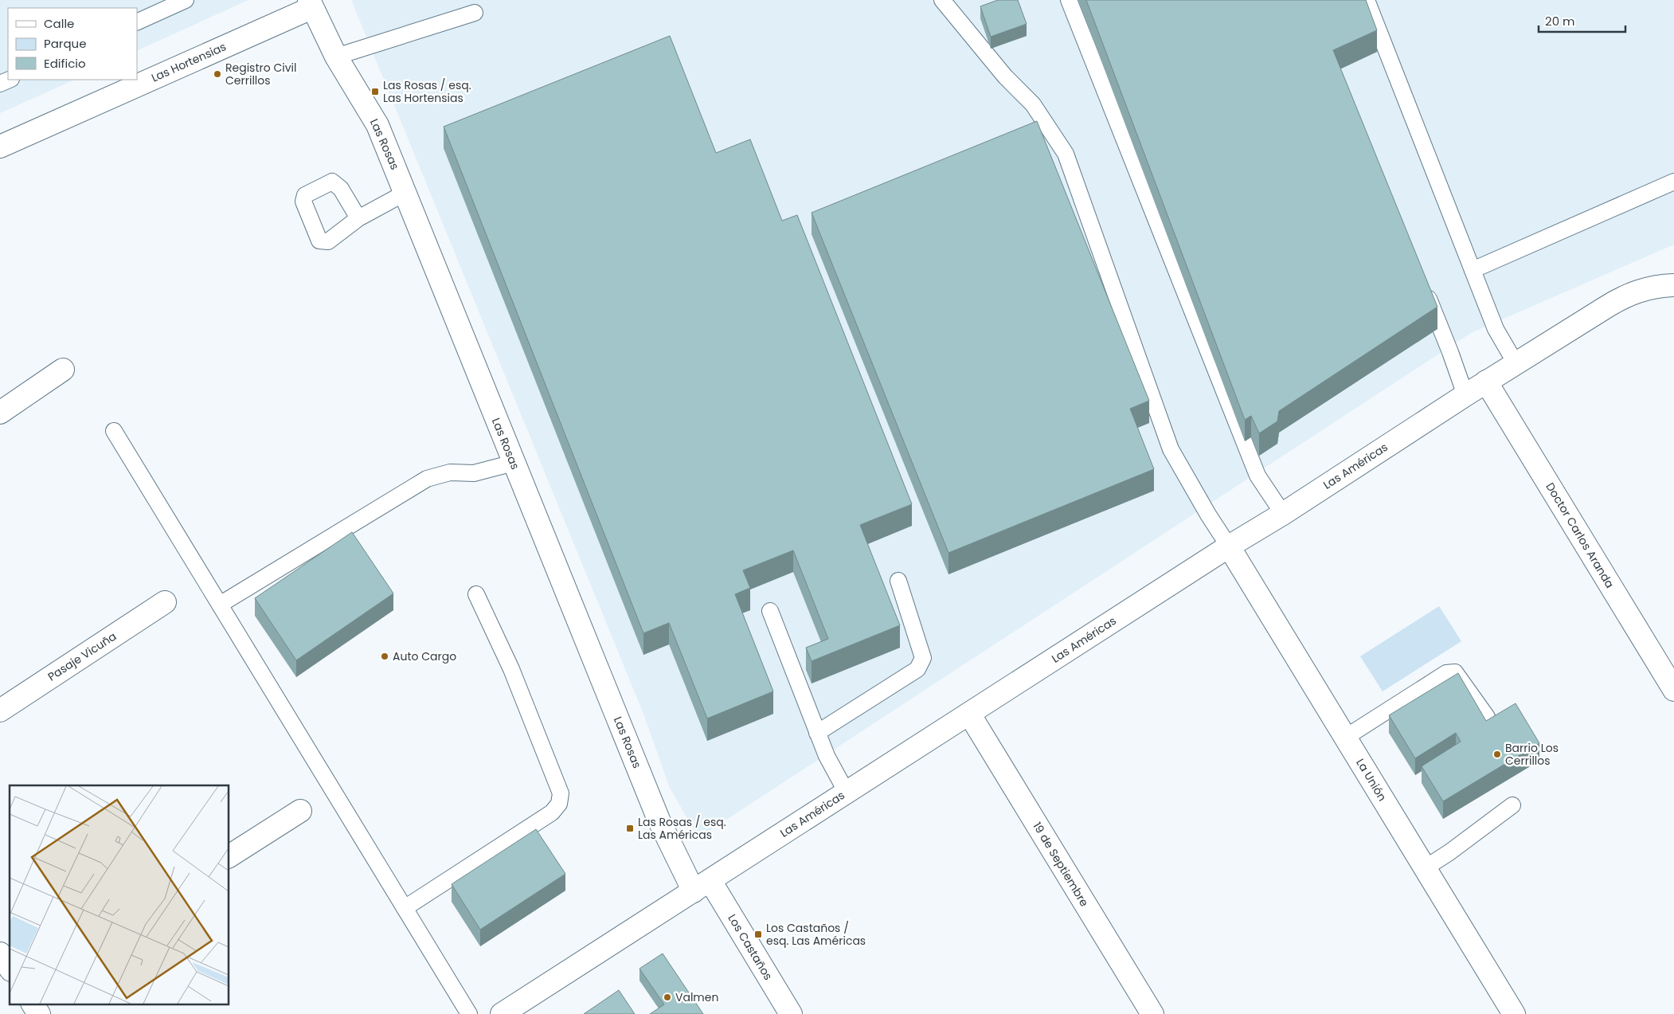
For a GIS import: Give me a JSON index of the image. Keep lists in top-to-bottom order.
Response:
{
  "streets": {
    "street": [
      "Las Hortensias",
      "Las Rosas",
      "Las Américas",
      "Doctor Carlos Aranda",
      "Pasaje Vicuña",
      "La Unión",
      "19 de Septiembre",
      "Los Castaños"
    ]
  },
  "crossings": [
    ["Las Hortensias", "Las Rosas"],
    ["Las Rosas", "Las Américas"],
    ["Las Rosas", "Los Castaños"],
    ["Las Américas", "Doctor Carlos Aranda"],
    ["Las Américas", "La Unión"],
    ["Las Américas", "19 de Septiembre"],
    ["Las Américas", "Los Castaños"]
  ],
  "places": {
    "other": [
      "Registro Civil Cerrillos",
      "Auto Cargo",
      "Barrio Los Cerrillos",
      "Valmen"
    ],
    "transit": ["Las Rosas / esq. Las Hortensias", "Las Rosas / esq. Las Américas", "Los Castaños / esq. Las Américas"]
  },
  "legend": ["Calle", "Parque", "Edificio"],
  "scale_bar": "20 m"
}
